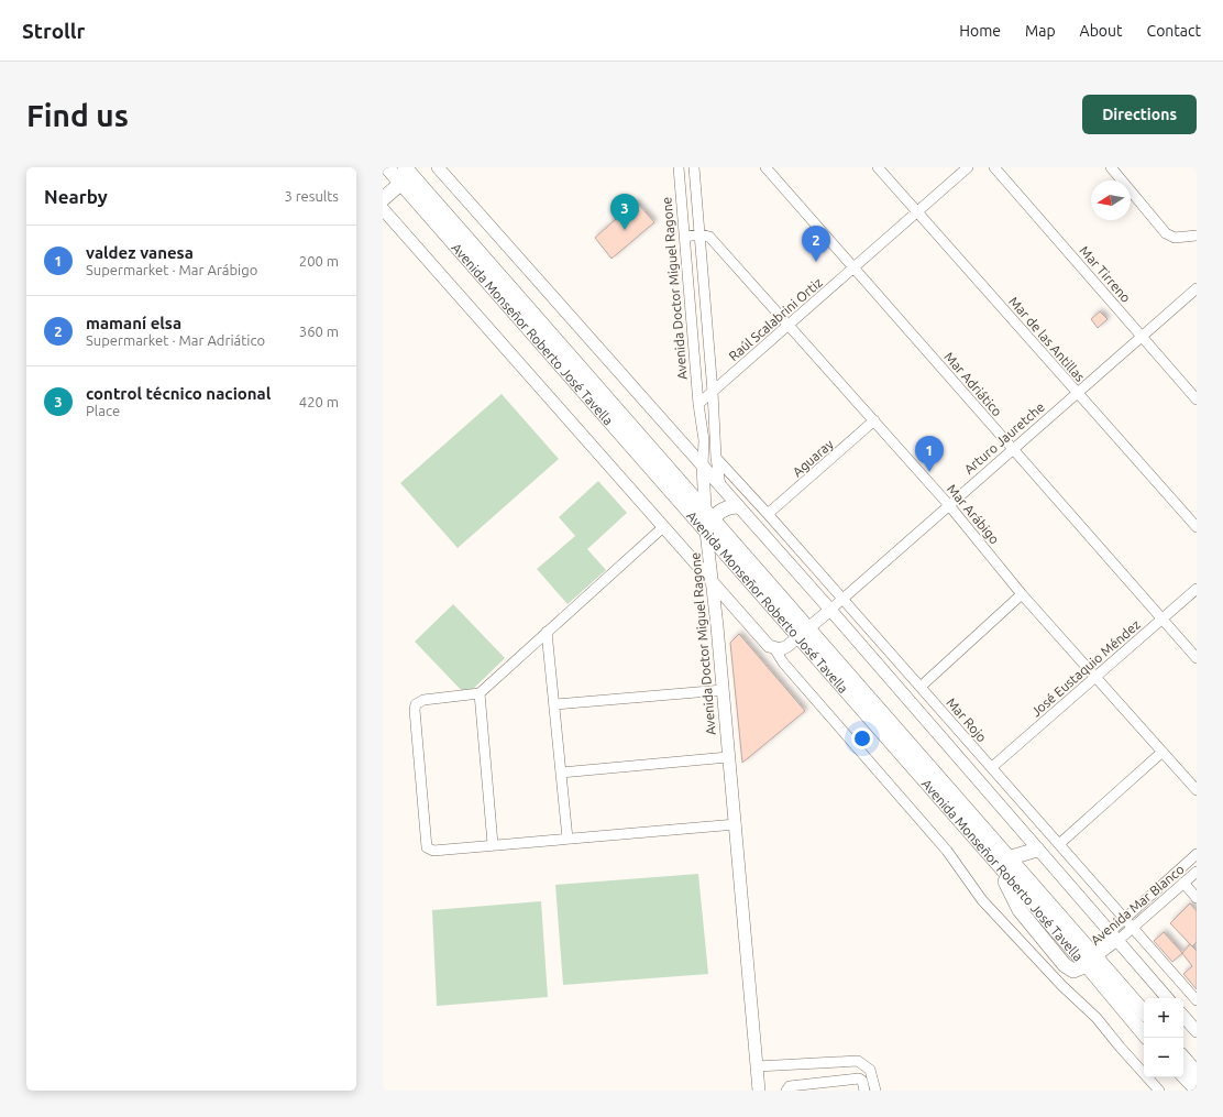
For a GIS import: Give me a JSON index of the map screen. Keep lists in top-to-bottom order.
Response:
{
  "streets": {
    "highway": ["Avenida Monseñor Roberto José Tavella"],
    "main road": ["Avenida Doctor Miguel Ragone"],
    "street": [
      "Mar Tirreno",
      "Raúl Scalabrini Ortiz",
      "Mar de las Antillas",
      "Mar Adriático",
      "Arturo Jauretche",
      "Aguaray",
      "Mar Arábigo",
      "José Eustaquio Méndez",
      "Mar Rojo",
      "Avenida Mar Blanco"
    ]
  },
  "crossings": [
    ["Mar Tirreno", "Arturo Jauretche"],
    ["Avenida Doctor Miguel Ragone", "Raúl Scalabrini Ortiz"],
    ["Avenida Doctor Miguel Ragone", "Avenida Monseñor Roberto José Tavella"],
    ["Raúl Scalabrini Ortiz", "Mar de las Antillas"],
    ["Raúl Scalabrini Ortiz", "Mar Adriático"],
    ["Raúl Scalabrini Ortiz", "Mar Arábigo"],
    ["Avenida Monseñor Roberto José Tavella", "Avenida Mar Blanco"],
    ["Mar de las Antillas", "Arturo Jauretche"],
    ["Mar Adriático", "Arturo Jauretche"],
    ["Mar Adriático", "José Eustaquio Méndez"],
    ["Arturo Jauretche", "Mar Arábigo"],
    ["Arturo Jauretche", "Mar Rojo"],
    ["Aguaray", "Mar Arábigo"],
    ["Aguaray", "Mar Rojo"],
    ["Mar Arábigo", "José Eustaquio Méndez"],
    ["José Eustaquio Méndez", "Mar Rojo"],
    ["Mar Rojo", "Avenida Mar Blanco"]
  ],
  "north": "left",
  "page": {
    "header": "Strollr",
    "nav": [
      "Home",
      "Map",
      "About",
      "Contact"
    ],
    "buttons": "Directions",
    "title": "Find us",
    "heading": ["Nearby", "3 results"],
    "pins": ["3", "2", "1"],
    "list": [
      {
        "mark": "1",
        "name": "valdez vanesa",
        "note": "Supermarket · Mar Arábigo",
        "value": "200 m"
      },
      {
        "mark": "2",
        "name": "mamaní elsa",
        "note": "Supermarket · Mar Adriático",
        "value": "360 m"
      },
      {
        "mark": "3",
        "name": "control técnico nacional",
        "note": "Place",
        "value": "420 m"
      }
    ],
    "map_buttons": ["+", "−"]
  }
}
